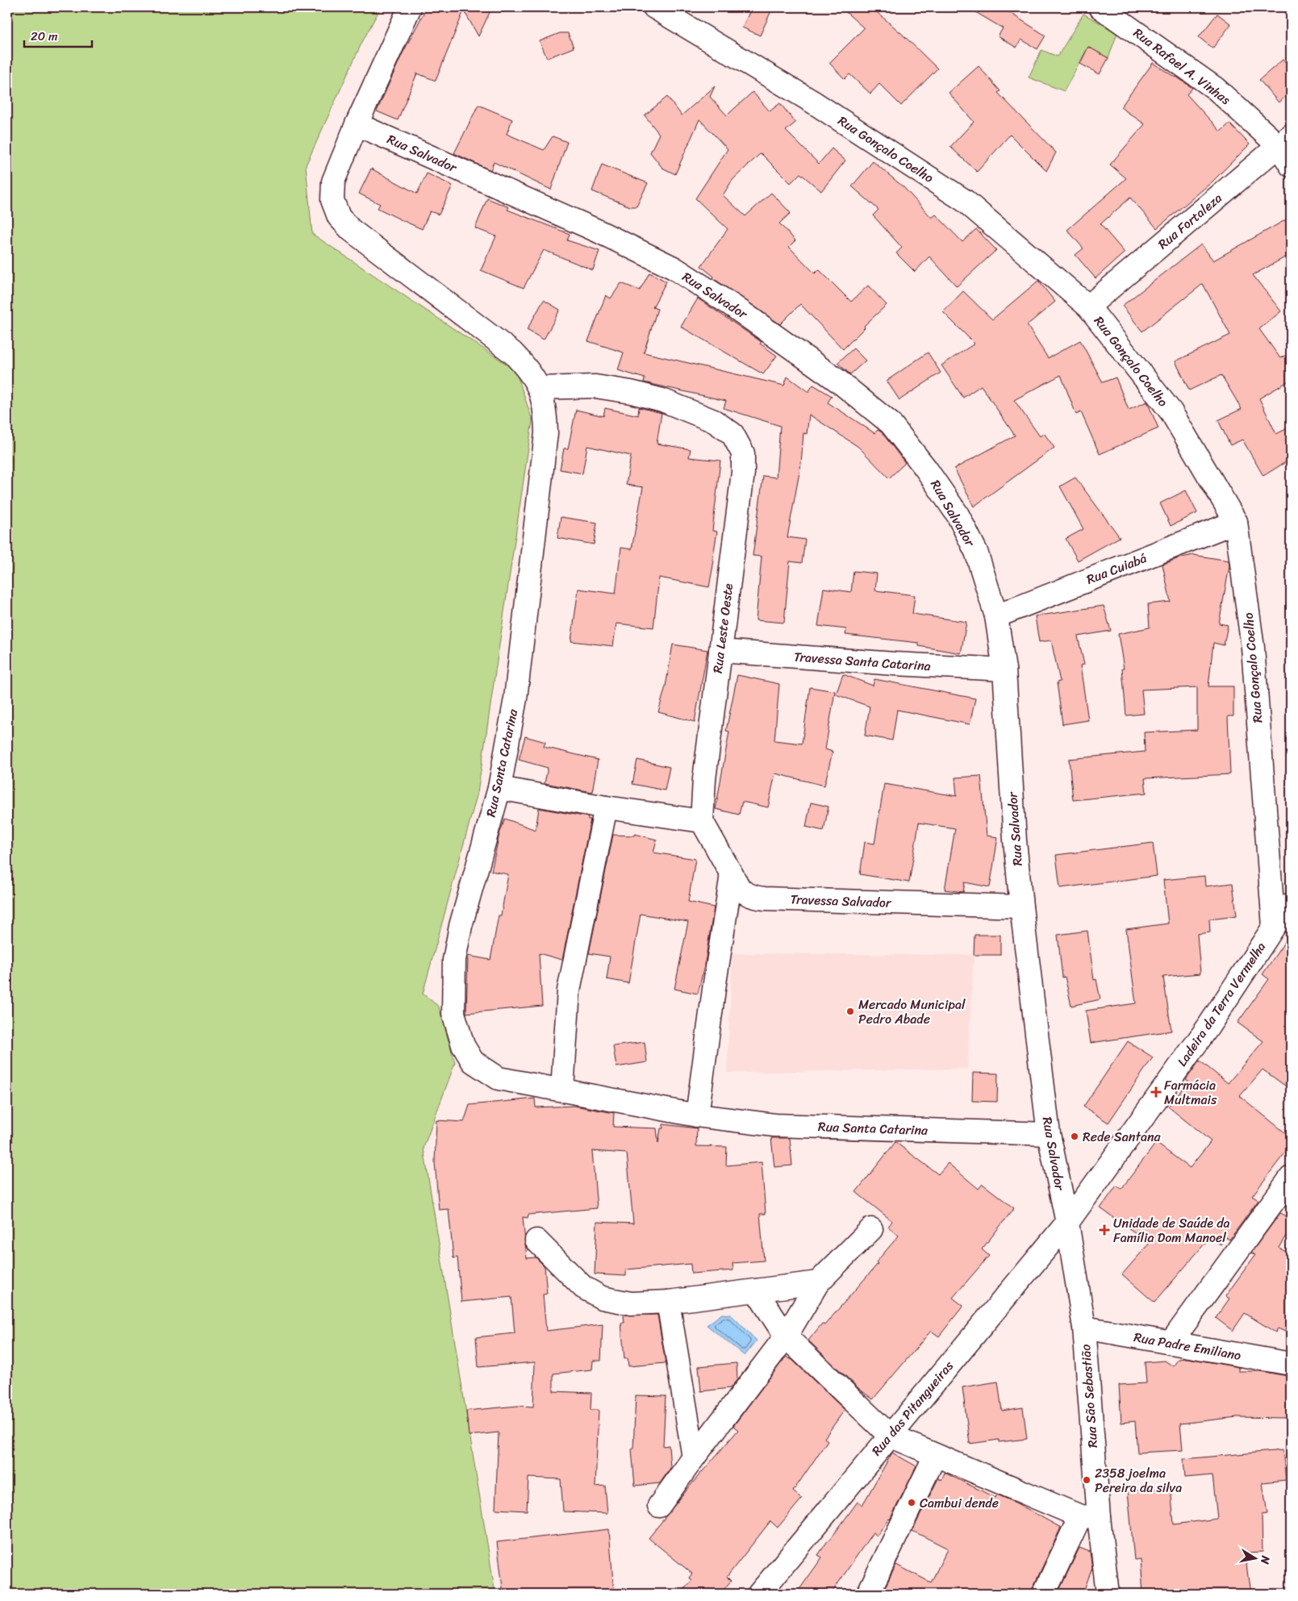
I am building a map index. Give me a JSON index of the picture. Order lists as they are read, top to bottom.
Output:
{
  "streets": {
    "street": [
      "Rua Rafael A. Vinhas",
      "Rua Gonçalo Coelho",
      "Rua Salvador",
      "Rua Fortaleza",
      "Rua Cuiabá",
      "Rua Leste Oeste",
      "Travessa Santa Catarina",
      "Rua Santa Catarina",
      "Travessa Salvador",
      "Ladeira da Terra Vermelha",
      "Rua Padre Emiliano",
      "Rua São Sebastião",
      "Rua das Pitangueiras"
    ]
  },
  "crossings": [
    ["Rua Rafael A. Vinhas", "Rua Fortaleza"],
    ["Rua Gonçalo Coelho", "Rua Fortaleza"],
    ["Rua Gonçalo Coelho", "Rua Cuiabá"],
    ["Rua Gonçalo Coelho", "Ladeira da Terra Vermelha"],
    ["Rua Salvador", "Rua Cuiabá"],
    ["Rua Salvador", "Travessa Santa Catarina"],
    ["Rua Salvador", "Rua Santa Catarina"],
    ["Rua Salvador", "Travessa Salvador"],
    ["Rua Salvador", "Ladeira da Terra Vermelha"],
    ["Rua Salvador", "Rua São Sebastião"],
    ["Rua Salvador", "Rua das Pitangueiras"],
    ["Rua Leste Oeste", "Travessa Santa Catarina"],
    ["Rua Leste Oeste", "Rua Santa Catarina"],
    ["Rua Leste Oeste", "Travessa Salvador"],
    ["Ladeira da Terra Vermelha", "Rua São Sebastião"],
    ["Ladeira da Terra Vermelha", "Rua das Pitangueiras"],
    ["Rua Padre Emiliano", "Rua São Sebastião"],
    ["Rua São Sebastião", "Rua das Pitangueiras"]
  ],
  "places": {
    "other": [
      "Mercado Municipal Pedro Abade",
      "Rede Santana",
      "2358 joelma Pereira da silva",
      "Cambui dende"
    ],
    "health": ["Farmácia Multmais", "Unidade de Saúde da Família Dom Manoel"]
  },
  "scale_bar": "20 m",
  "north": "right"
}
